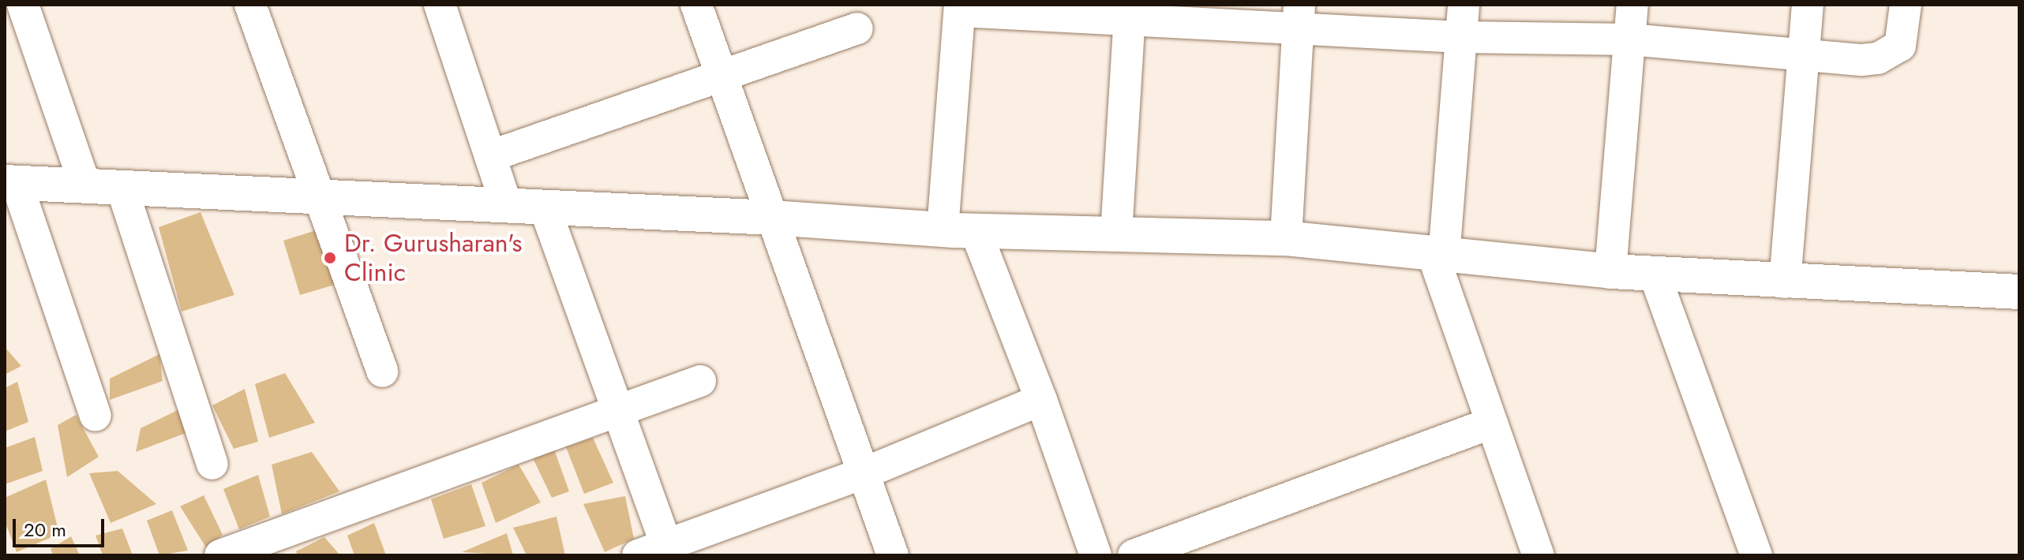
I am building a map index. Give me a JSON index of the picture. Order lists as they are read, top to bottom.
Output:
{
  "places": ["Dr. Gurusharan's Clinic"],
  "scale_bar": "20 m"
}
